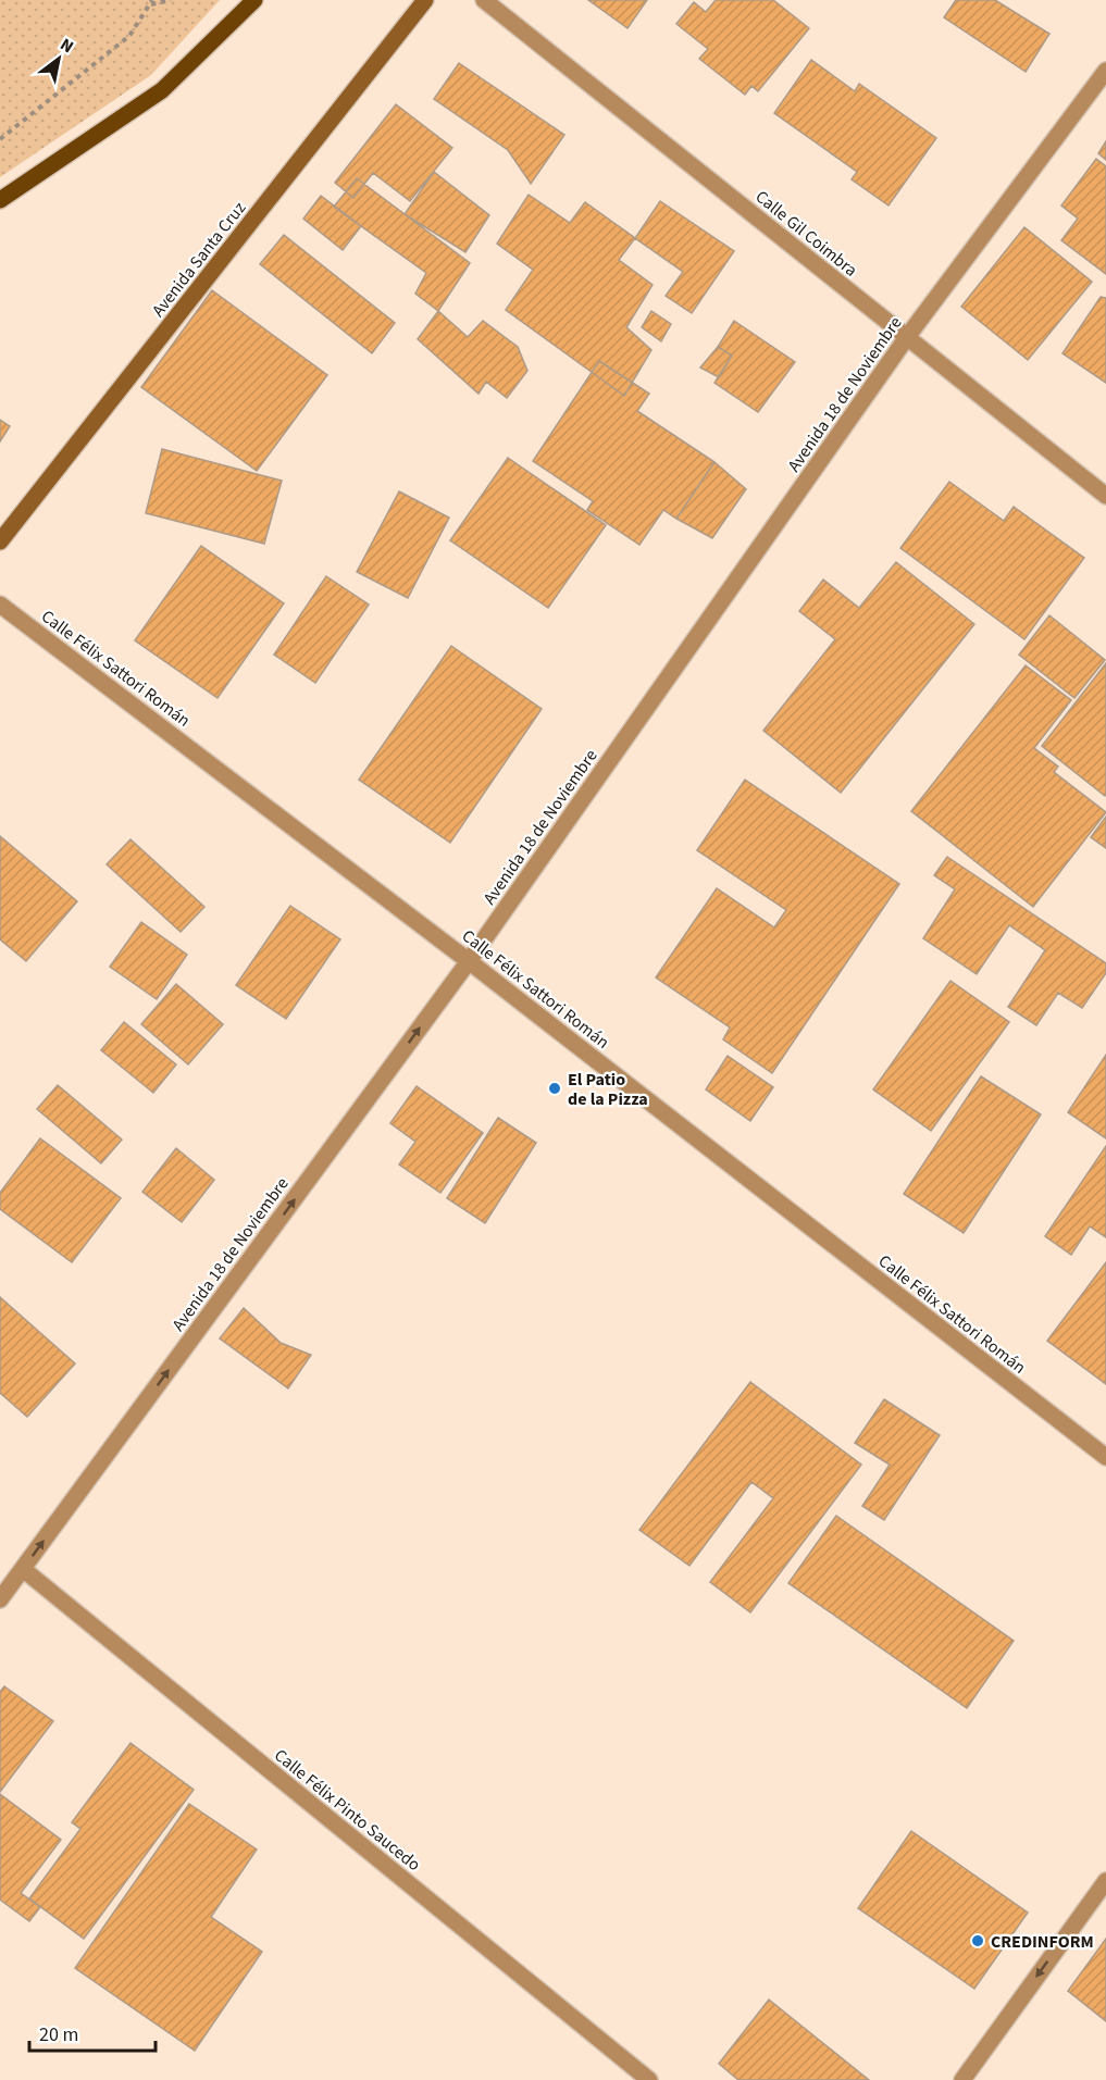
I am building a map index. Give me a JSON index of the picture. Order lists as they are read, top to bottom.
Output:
{
  "streets": {
    "main road": ["Avenida Santa Cruz"],
    "street": [
      "Calle Gil Coimbra",
      "Avenida 18 de Noviembre",
      "Calle Félix Sattori Román",
      "Calle Félix Pinto Saucedo"
    ]
  },
  "crossings": [
    ["Calle Gil Coimbra", "Avenida 18 de Noviembre"],
    ["Avenida 18 de Noviembre", "Calle Félix Sattori Román"],
    ["Avenida 18 de Noviembre", "Calle Félix Pinto Saucedo"]
  ],
  "one_way": ["Avenida 18 de Noviembre"],
  "places": ["El Patio de la Pizza", "CREDINFORM"],
  "scale_bar": "20 m",
  "north": "top right"
}
